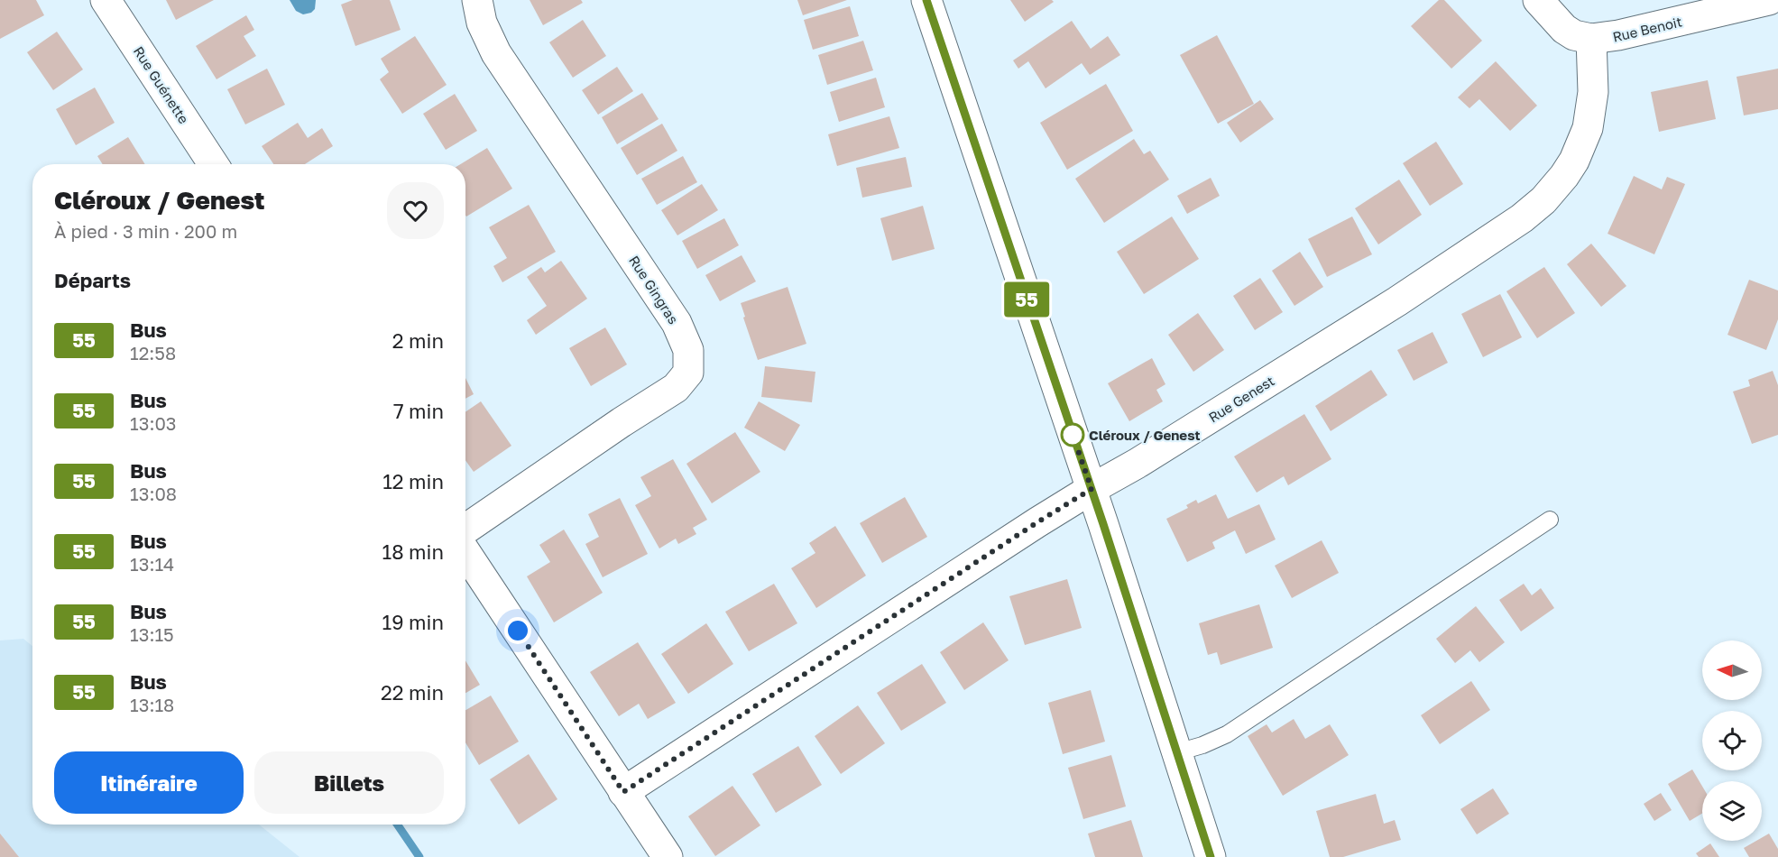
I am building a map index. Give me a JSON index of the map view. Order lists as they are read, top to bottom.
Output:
{
  "streets": {
    "street": [
      "Rue Benoit",
      "Rue Guénette",
      "Rue Gingras",
      "Rue Genest"
    ]
  },
  "crossings": [
    ["Rue Benoit", "Rue Genest"]
  ],
  "places": ["Cléroux / Genest"],
  "lines": ["bus line 55"],
  "north": "left",
  "page": {
    "on_map": "55",
    "heading": [
      ["Cléroux / Genest", "À pied · 3 min · 200 m"],
      "Départs"
    ],
    "list": [
      {
        "mark": "55",
        "name": "Bus",
        "note": "12:58",
        "value": "2 min"
      },
      {
        "mark": "55",
        "name": "Bus",
        "note": "13:03",
        "value": "7 min"
      },
      {
        "mark": "55",
        "name": "Bus",
        "note": "13:08",
        "value": "12 min"
      },
      {
        "mark": "55",
        "name": "Bus",
        "note": "13:14",
        "value": "18 min"
      },
      {
        "mark": "55",
        "name": "Bus",
        "note": "13:15",
        "value": "19 min"
      },
      {
        "mark": "55",
        "name": "Bus",
        "note": "13:18",
        "value": "22 min"
      }
    ],
    "buttons": ["Itinéraire", "Billets"]
  }
}
